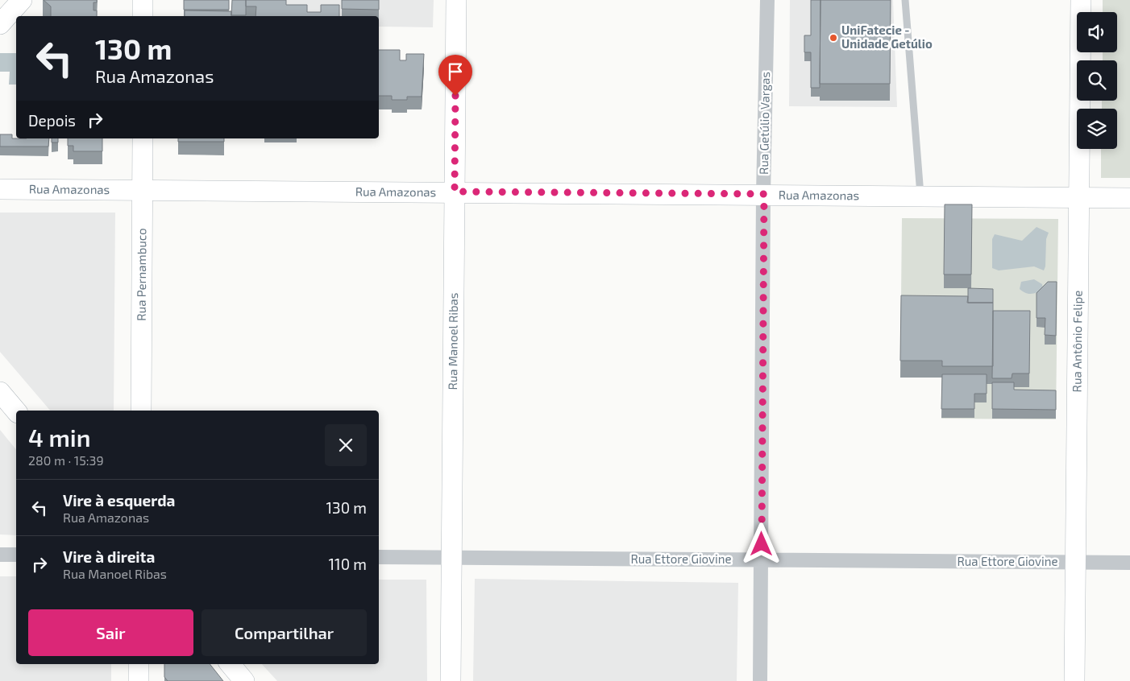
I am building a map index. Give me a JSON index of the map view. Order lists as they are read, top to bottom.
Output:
{
  "streets": {
    "street": [
      "Rua Getúlio Vargas",
      "Rua Amazonas",
      "Rua Pernambuco",
      "Rua Manoel Ribas",
      "Rua Antônio Felipe",
      "Rua Ettore Giovine"
    ]
  },
  "crossings": [
    ["Rua Getúlio Vargas", "Rua Amazonas"],
    ["Rua Getúlio Vargas", "Rua Ettore Giovine"],
    ["Rua Amazonas", "Rua Pernambuco"],
    ["Rua Amazonas", "Rua Manoel Ribas"],
    ["Rua Amazonas", "Rua Antônio Felipe"],
    ["Rua Manoel Ribas", "Rua Ettore Giovine"],
    ["Rua Antônio Felipe", "Rua Ettore Giovine"]
  ],
  "places": ["UniFatecie - Unidade Getúlio"],
  "page": {
    "turn": ["130 m", "Rua Amazonas"],
    "then": "Depois",
    "heading": ["4 min", "280 m · 15:39"],
    "list": [
      {
        "name": "Vire à esquerda",
        "note": "Rua Amazonas",
        "value": "130 m"
      },
      {
        "name": "Vire à direita",
        "note": "Rua Manoel Ribas",
        "value": "110 m"
      }
    ],
    "buttons": ["Sair", "Compartilhar"]
  }
}
